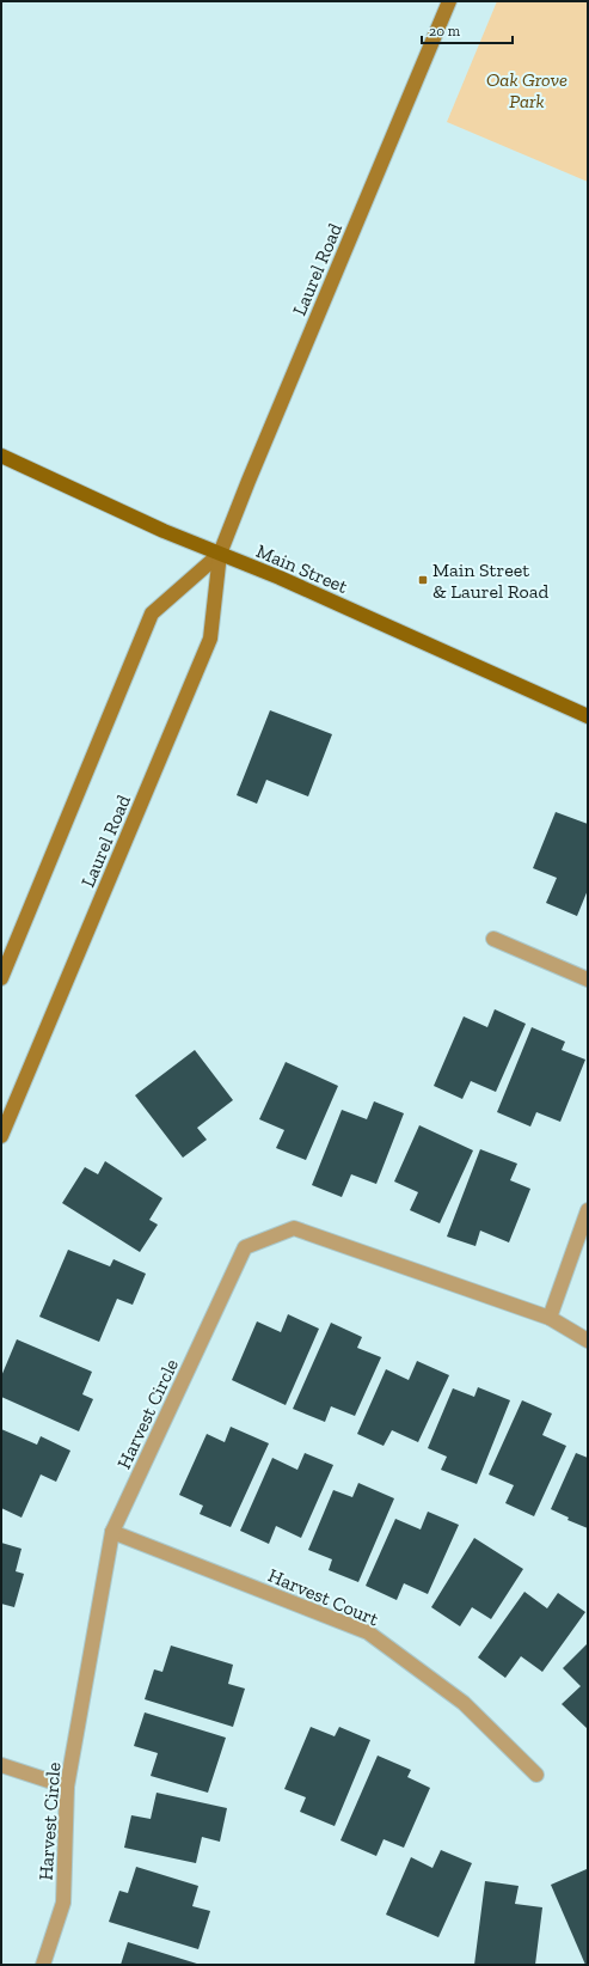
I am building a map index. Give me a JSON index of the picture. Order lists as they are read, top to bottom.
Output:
{
  "streets": {
    "main road": ["Laurel Road", "Main Street"],
    "street": ["Harvest Circle", "Harvest Court"]
  },
  "crossings": [
    ["Laurel Road", "Main Street"],
    ["Harvest Circle", "Harvest Court"]
  ],
  "parks": ["Oak Grove Park"],
  "places": {
    "transit": ["Main Street & Laurel Road"]
  },
  "scale_bar": "20 m"
}
